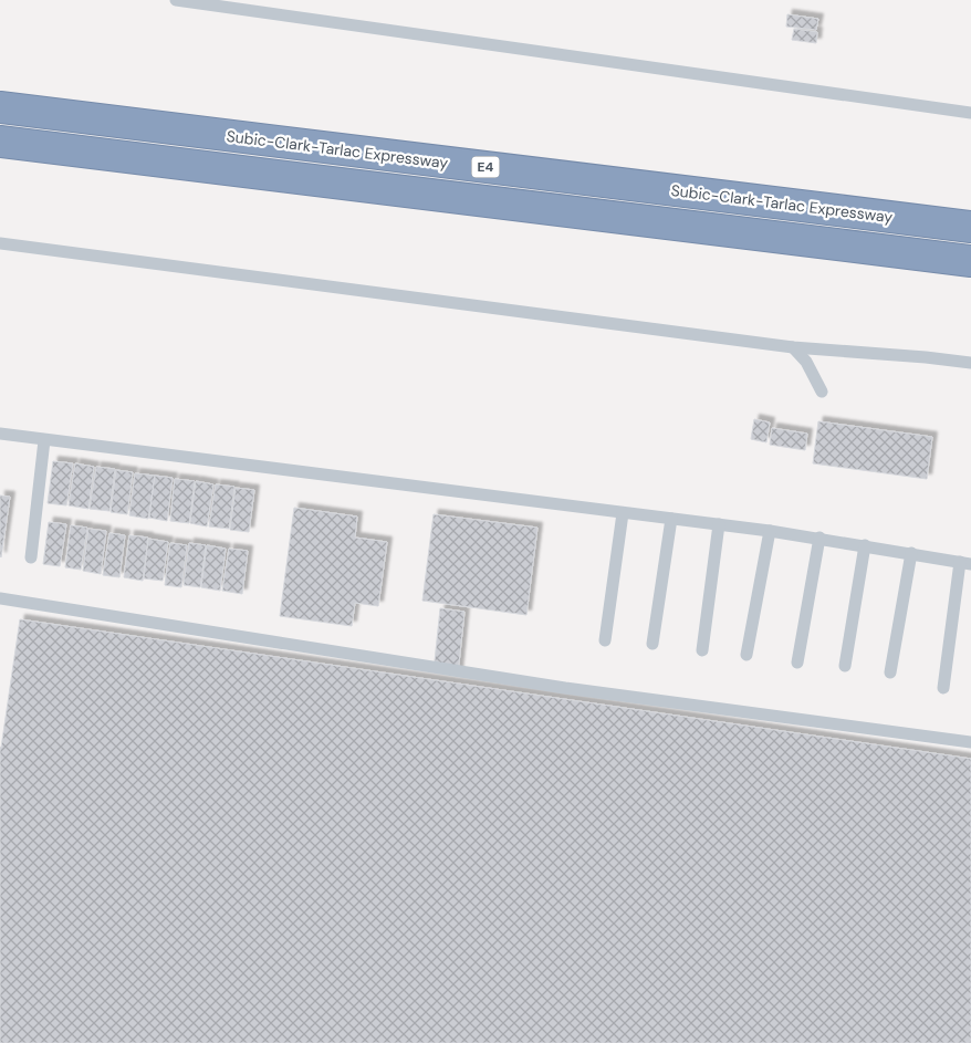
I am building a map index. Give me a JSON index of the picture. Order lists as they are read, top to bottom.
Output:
{
  "streets": {
    "highway": ["Subic-Clark-Tarlac Expressway", "E4"]
  }
}
